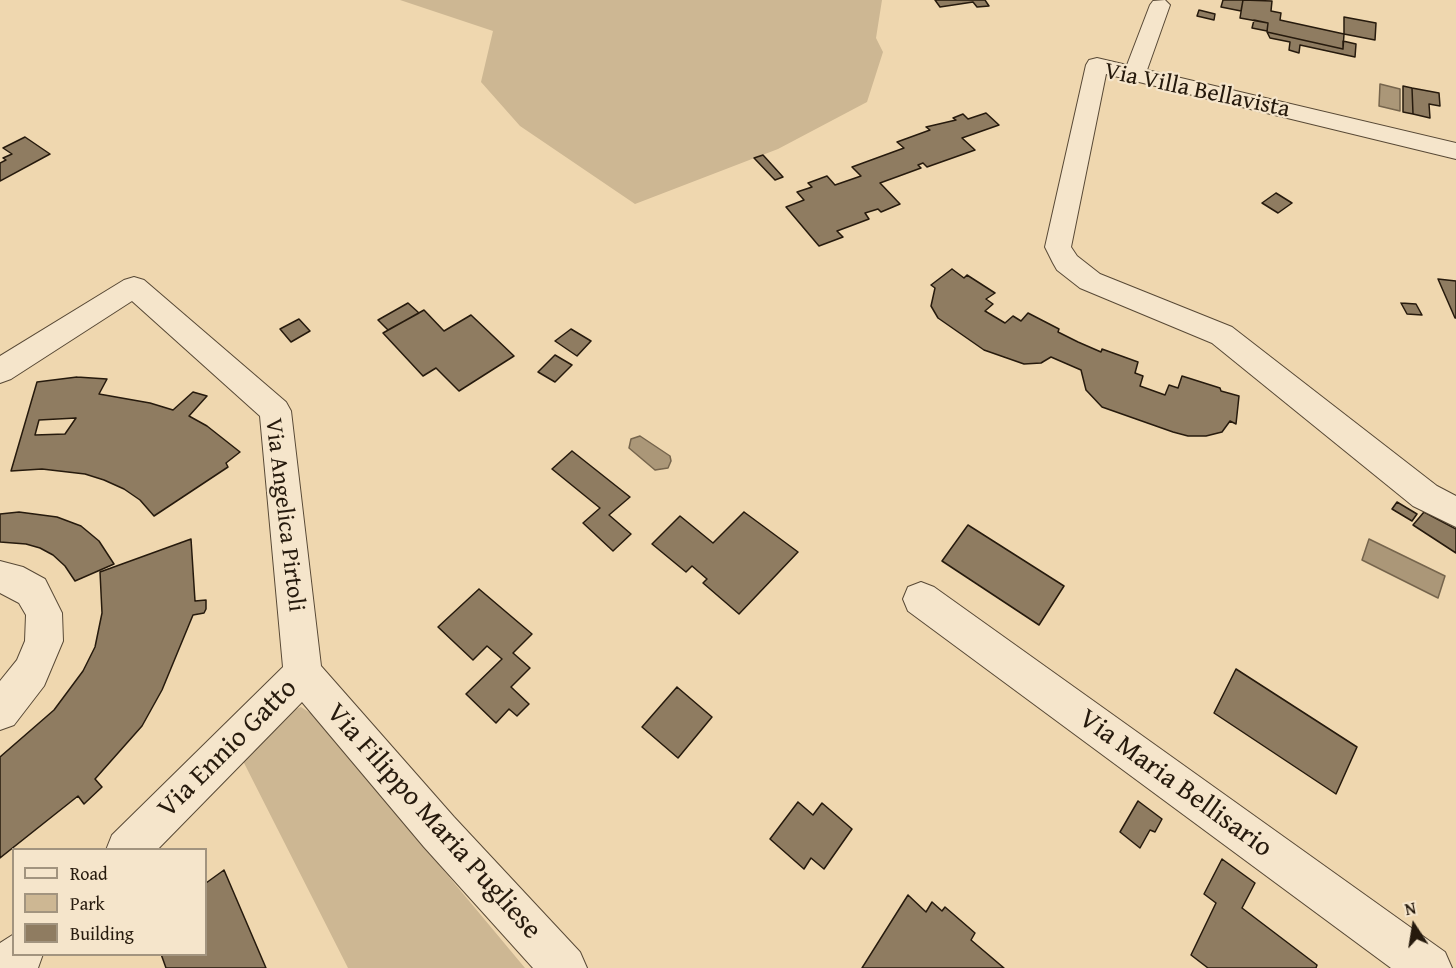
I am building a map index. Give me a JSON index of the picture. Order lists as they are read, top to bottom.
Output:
{
  "streets": {
    "street": [
      "Via Villa Bellavista",
      "Via Angelica Pirtoli",
      "Via Ennio Gatto",
      "Via Maria Bellisario",
      "Via Filippo Maria Pugliese"
    ]
  },
  "crossings": [
    ["Via Angelica Pirtoli", "Via Ennio Gatto"],
    ["Via Angelica Pirtoli", "Via Filippo Maria Pugliese"],
    ["Via Ennio Gatto", "Via Filippo Maria Pugliese"]
  ],
  "legend": ["Road", "Park", "Building"],
  "north": "top"
}
